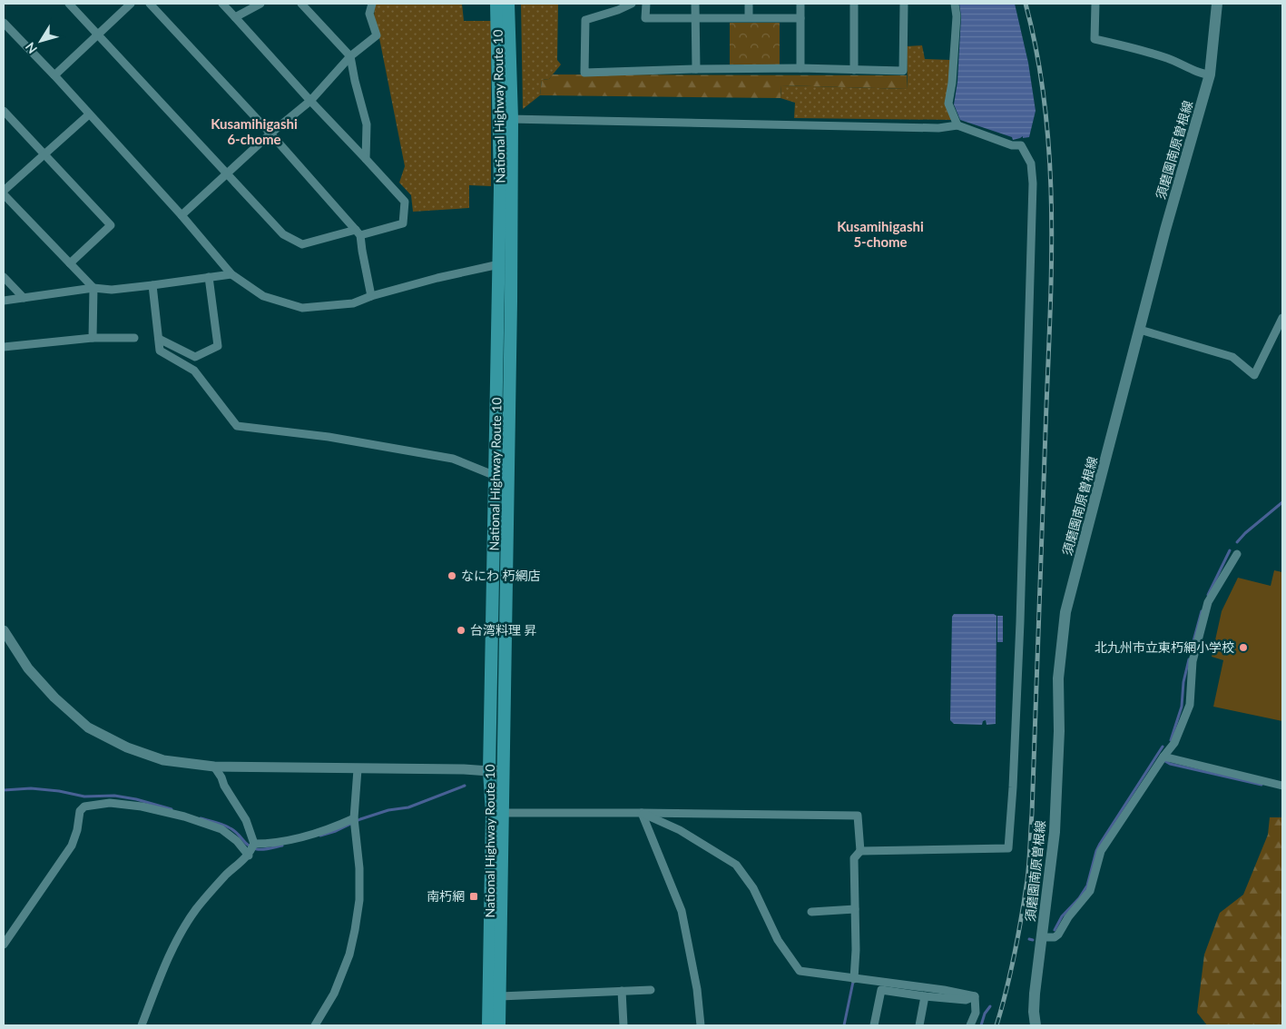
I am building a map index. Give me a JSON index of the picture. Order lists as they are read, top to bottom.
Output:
{
  "streets": {
    "highway": ["National Highway Route 10"],
    "main road": ["須磨園南原曽根線"]
  },
  "districts": ["Kusamihigashi 6-chome", "Kusamihigashi 5-chome"],
  "places": {
    "other": ["なにわ 朽網店", "台湾料理 昇", "北九州市立東朽網小学校"],
    "transit": ["南朽網"]
  },
  "north": "bottom left"
}
